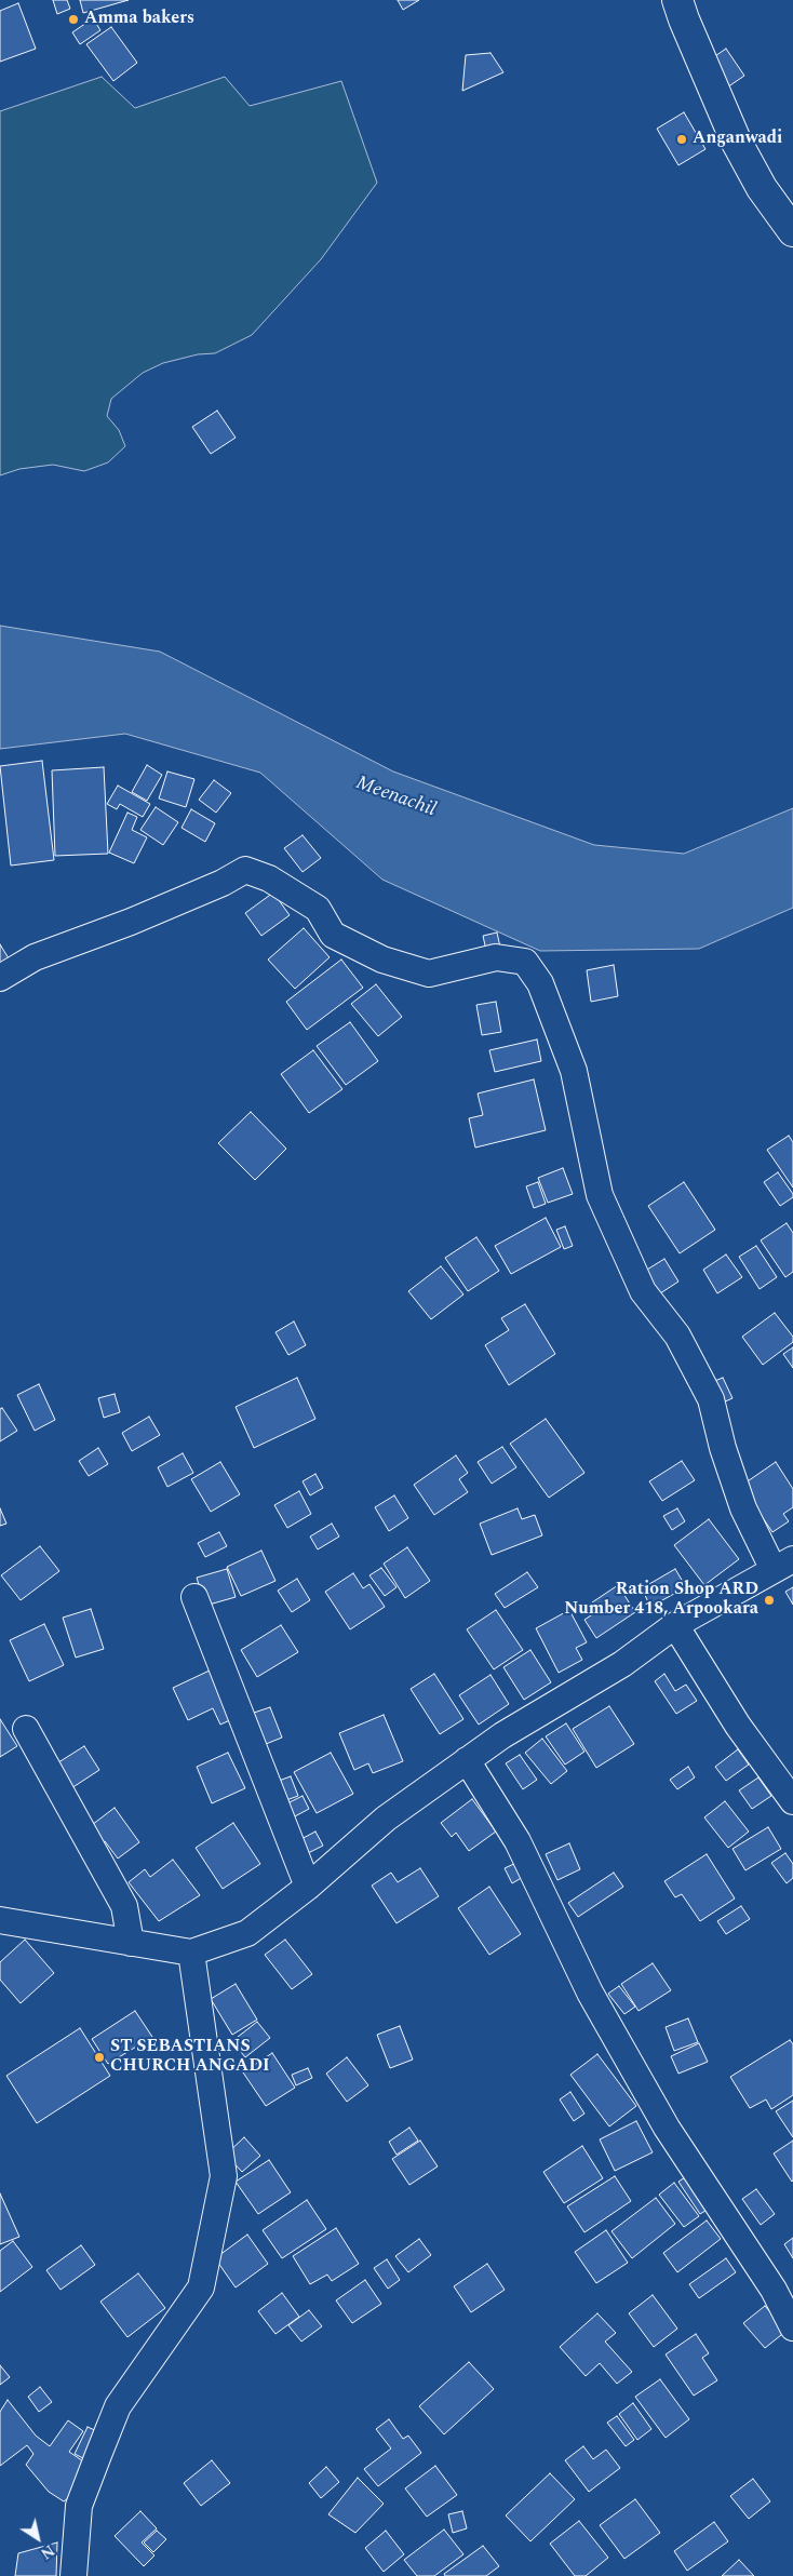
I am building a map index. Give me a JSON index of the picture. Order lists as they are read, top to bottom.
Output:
{
  "water": ["Meenachil"],
  "places": [
    "Amma bakers",
    "Anganwadi",
    "Ration Shop ARD Number 418, Arpookara",
    "ST SEBASTIANS CHURCH ANGADI"
  ],
  "north": "bottom right"
}
